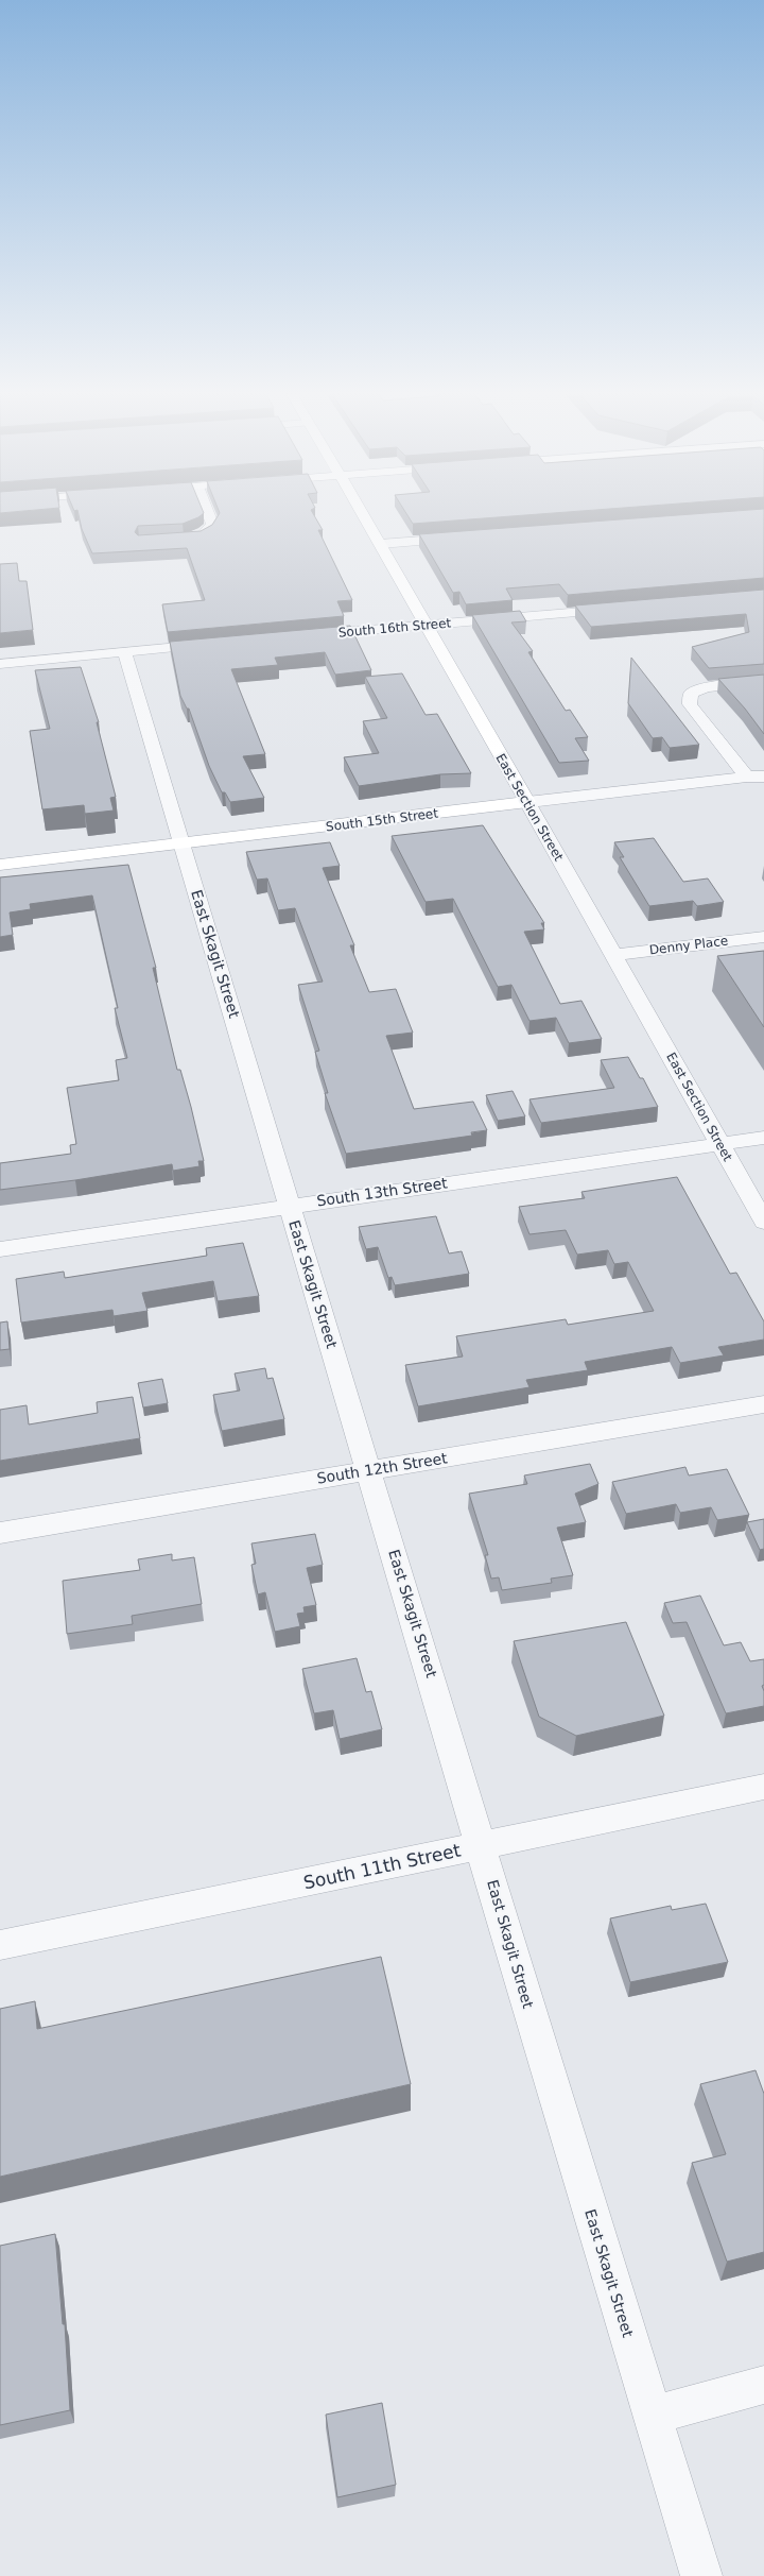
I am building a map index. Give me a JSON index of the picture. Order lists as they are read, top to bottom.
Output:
{
  "streets": {
    "street": [
      "South 16th Street",
      "East Section Street",
      "South 15th Street",
      "Denny Place",
      "East Skagit Street",
      "South 13th Street",
      "South 12th Street",
      "South 11th Street"
    ]
  },
  "crossings": [
    ["South 16th Street", "East Section Street"],
    ["East Section Street", "South 15th Street"],
    ["East Section Street", "Denny Place"],
    ["East Section Street", "South 13th Street"],
    ["South 15th Street", "East Skagit Street"],
    ["East Skagit Street", "South 13th Street"],
    ["East Skagit Street", "South 12th Street"],
    ["East Skagit Street", "South 11th Street"]
  ]
}
